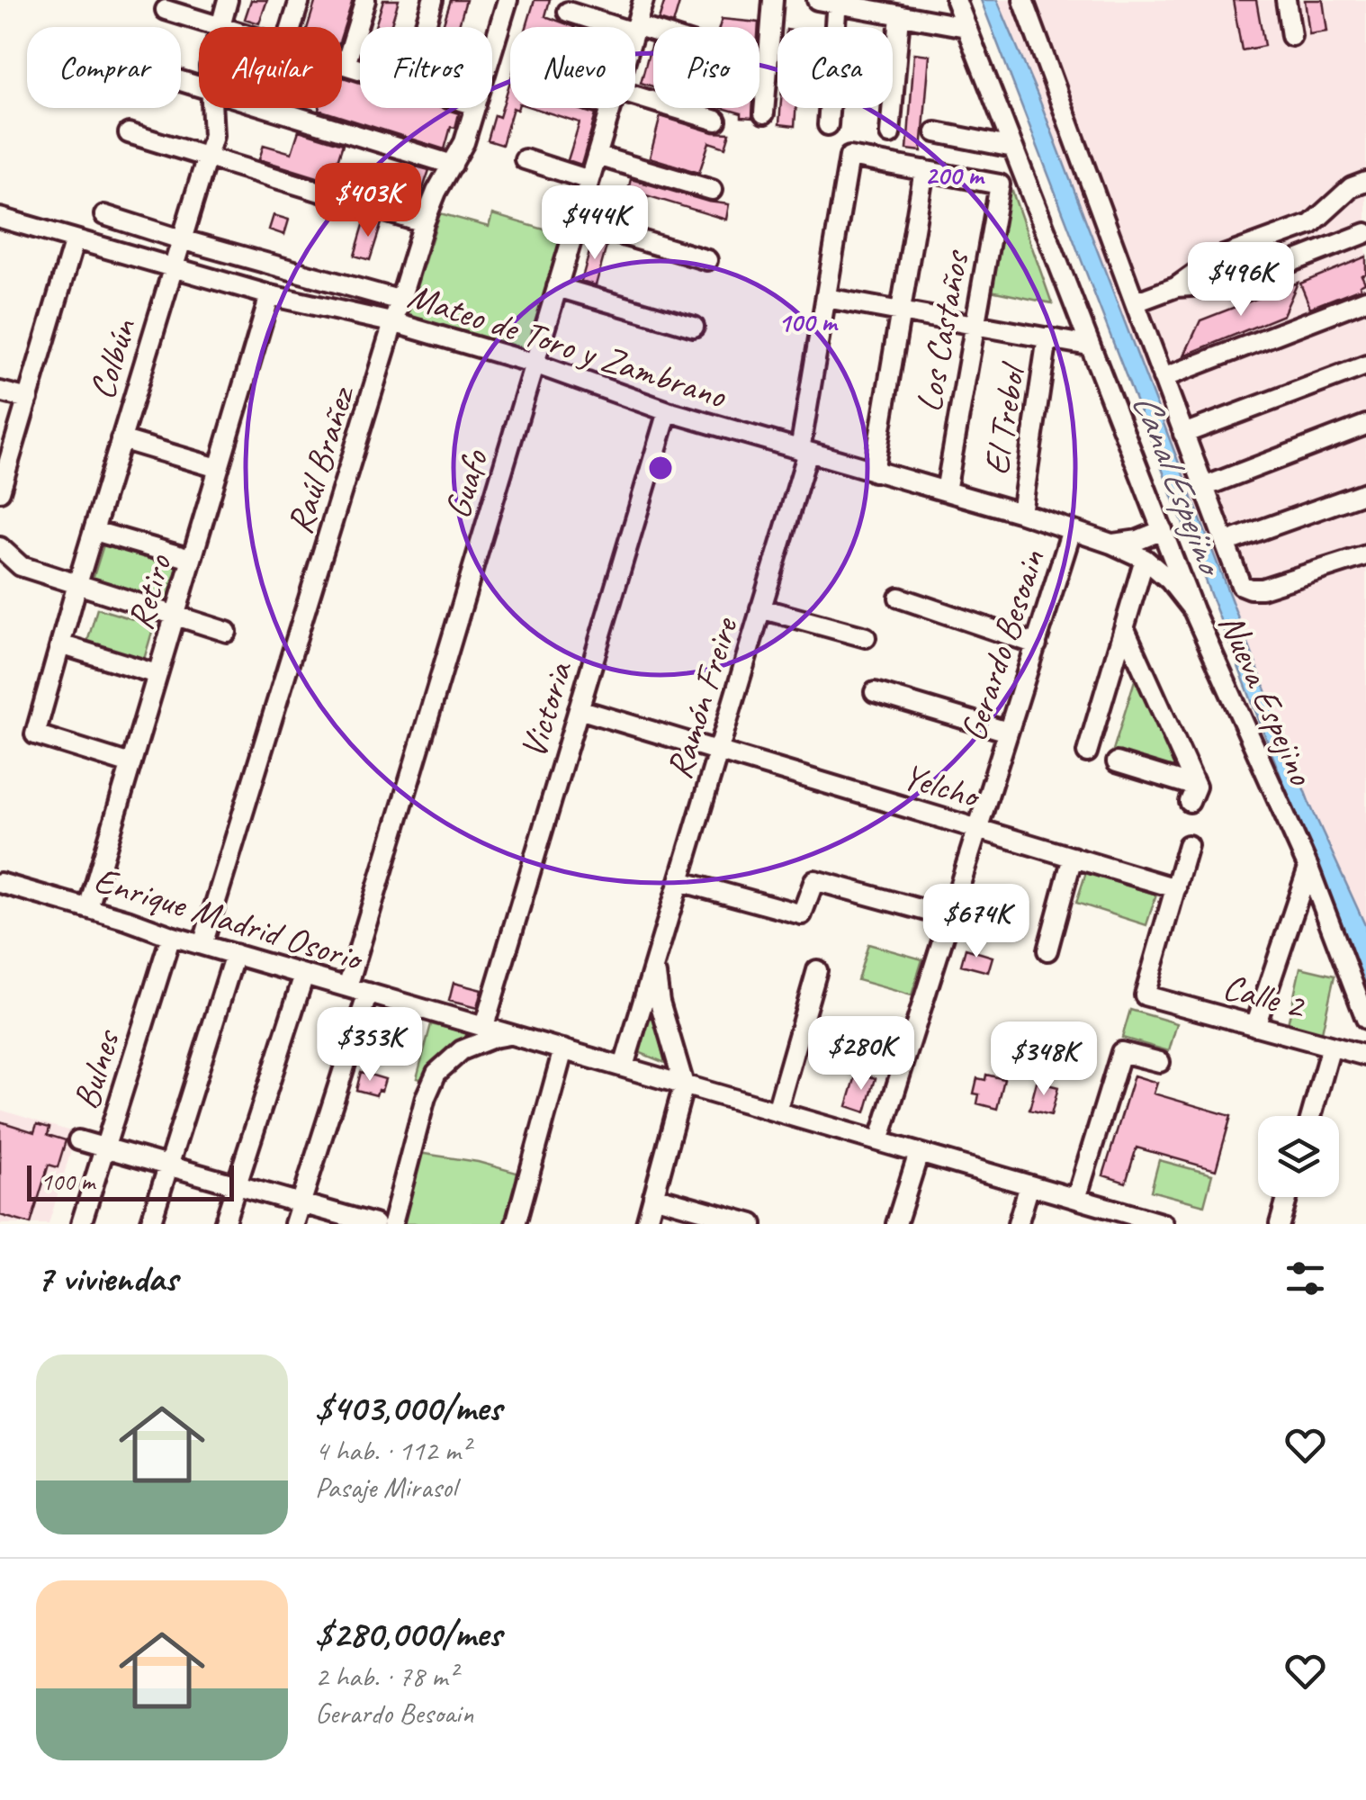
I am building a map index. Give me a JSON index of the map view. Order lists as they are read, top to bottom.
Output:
{
  "streets": {
    "street": [
      "Los Castaños",
      "Mateo de Toro y Zambrano",
      "Colbún",
      "El Trebol",
      "Raúl Brañez",
      "Guafo",
      "Retiro",
      "Gerardo Besoain",
      "Ramón Freire",
      "Nueva Espejino",
      "Victoria",
      "Yelcho",
      "Enrique Madrid Osorio",
      "Calle 2",
      "Bulnes"
    ]
  },
  "crossings": [
    ["Los Castaños", "Mateo de Toro y Zambrano"],
    ["Los Castaños", "Ramón Freire"],
    ["Mateo de Toro y Zambrano", "Colbún"],
    ["Mateo de Toro y Zambrano", "El Trebol"],
    ["Mateo de Toro y Zambrano", "Raúl Brañez"],
    ["Mateo de Toro y Zambrano", "Guafo"],
    ["Mateo de Toro y Zambrano", "Retiro"],
    ["Mateo de Toro y Zambrano", "Gerardo Besoain"],
    ["Mateo de Toro y Zambrano", "Ramón Freire"],
    ["Mateo de Toro y Zambrano", "Nueva Espejino"],
    ["Mateo de Toro y Zambrano", "Victoria"],
    ["Colbún", "Retiro"],
    ["Raúl Brañez", "Enrique Madrid Osorio"],
    ["Guafo", "Enrique Madrid Osorio"],
    ["Retiro", "Enrique Madrid Osorio"],
    ["Gerardo Besoain", "Yelcho"],
    ["Gerardo Besoain", "Enrique Madrid Osorio"],
    ["Ramón Freire", "Yelcho"],
    ["Ramón Freire", "Enrique Madrid Osorio"],
    ["Victoria", "Yelcho"],
    ["Victoria", "Enrique Madrid Osorio"],
    ["Yelcho", "Calle 2"],
    ["Enrique Madrid Osorio", "Bulnes"]
  ],
  "water": ["Canal Espejino"],
  "scale_bar": "100 m",
  "page": {
    "chip": [
      "Comprar",
      "Alquilar",
      "Filtros",
      "Nuevo",
      "Piso",
      "Casa"
    ],
    "price": [
      "$403K",
      "$444K",
      "$496K",
      "$674K",
      "$353K",
      "$280K",
      "$348K"
    ],
    "scale": "100 m",
    "heading": "7 viviendas",
    "list": [
      {
        "name": "$403,000/mes",
        "note": "4 hab. · 112 m² · Pasaje Mirasol"
      },
      {
        "name": "$280,000/mes",
        "note": "2 hab. · 78 m² · Gerardo Besoain"
      }
    ]
  },
  "rings": ["200 m", "100 m"]
}
